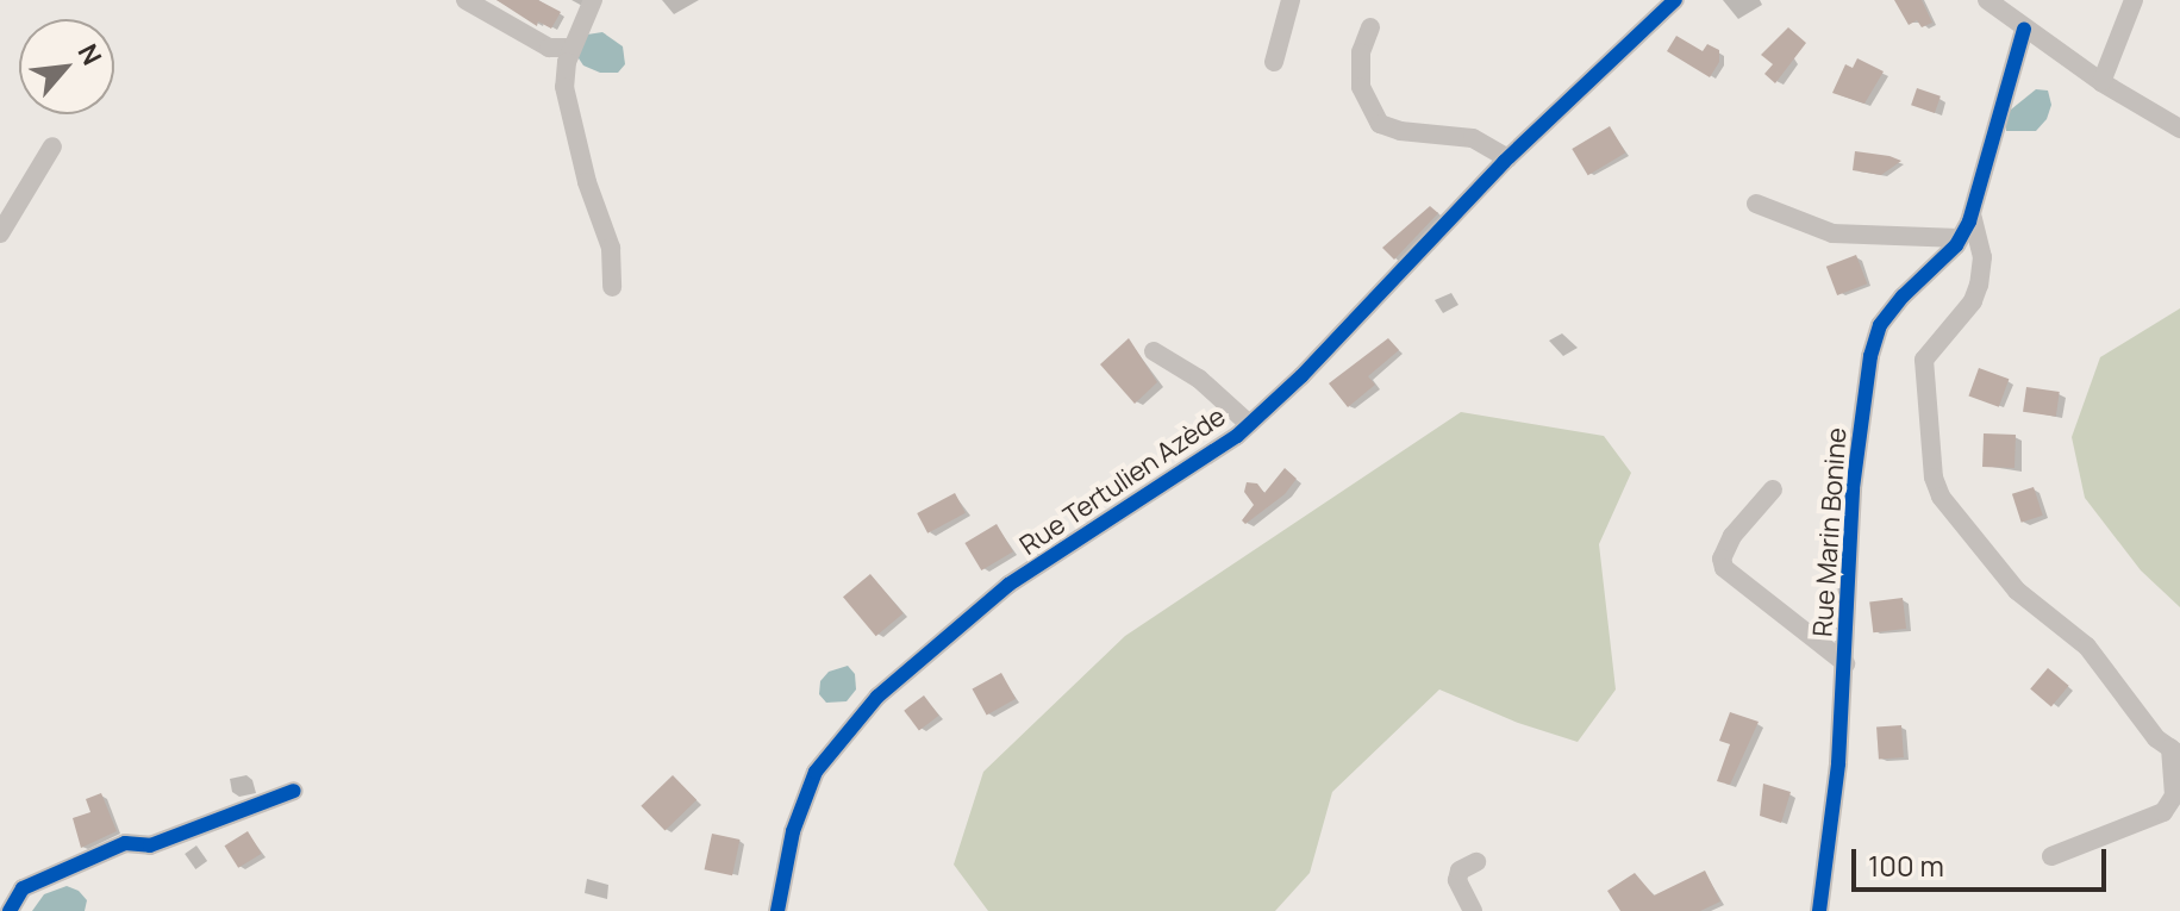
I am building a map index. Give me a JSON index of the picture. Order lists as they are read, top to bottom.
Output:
{
  "streets": {
    "street": ["Rue Tertulien Azède", "Rue Marin Bonine"]
  },
  "scale_bar": "100 m",
  "north": "top right"
}
